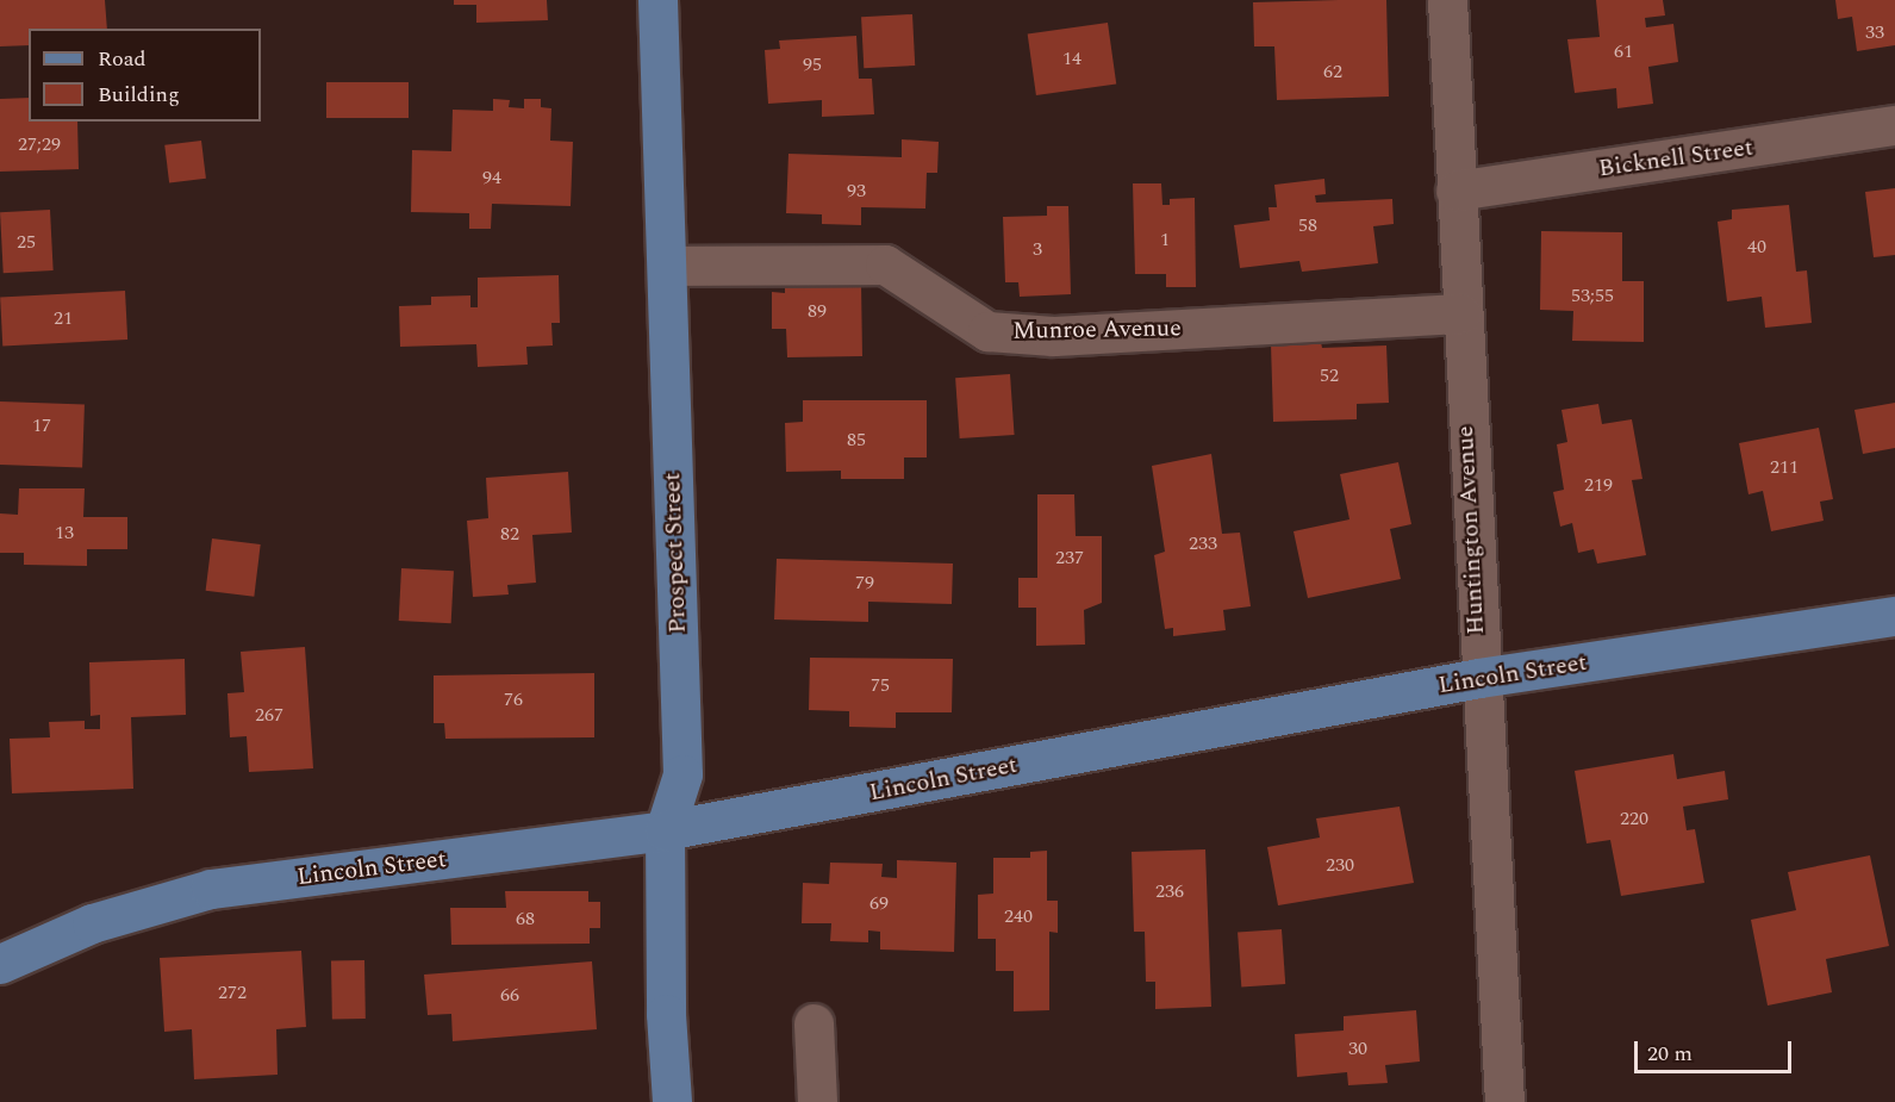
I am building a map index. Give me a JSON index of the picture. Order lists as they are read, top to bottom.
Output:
{
  "streets": {
    "main road": ["Prospect Street", "Lincoln Street"],
    "street": ["Bicknell Street", "Munroe Avenue", "Huntington Avenue"]
  },
  "crossings": [
    ["Bicknell Street", "Huntington Avenue"],
    ["Munroe Avenue", "Huntington Avenue"],
    ["Munroe Avenue", "Prospect Street"],
    ["Huntington Avenue", "Lincoln Street"],
    ["Prospect Street", "Lincoln Street"]
  ],
  "house_numbers": [
    "33",
    "61",
    "14",
    "95",
    "62",
    "27;29",
    "94",
    "93",
    "58",
    "1",
    "25",
    "40",
    "3",
    "53;55",
    "89",
    "21",
    "52",
    "17",
    "85",
    "211",
    "219",
    "13",
    "82",
    "233",
    "237",
    "79",
    "75",
    "76",
    "267",
    "220",
    "230",
    "236",
    "69",
    "240",
    "68",
    "272",
    "66",
    "30"
  ],
  "legend": ["Road", "Building"],
  "scale_bar": "20 m"
}
